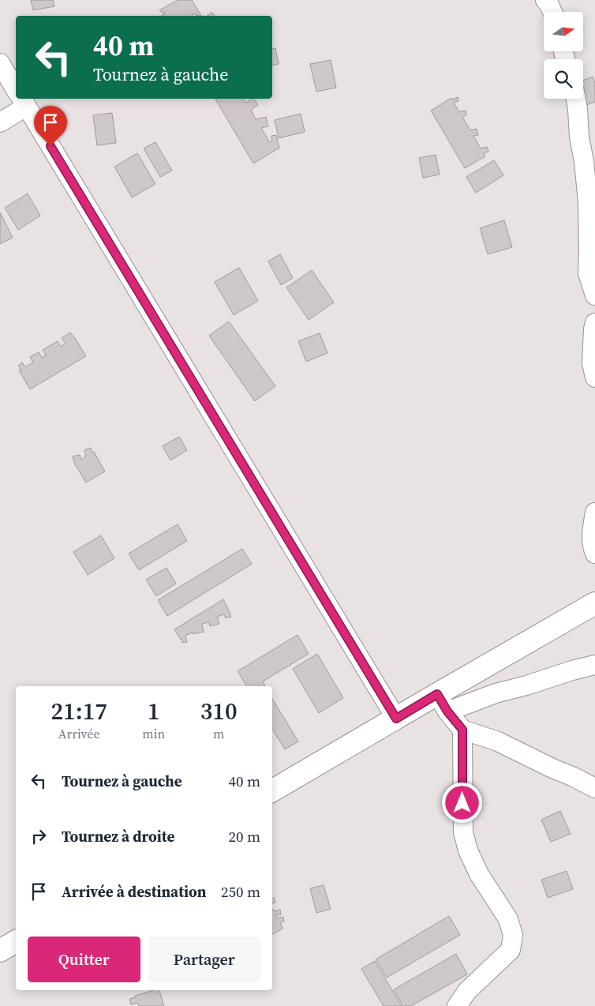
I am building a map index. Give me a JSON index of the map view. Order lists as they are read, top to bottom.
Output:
{
  "north": "right",
  "page": {
    "turn": ["40 m", "Tournez à gauche"],
    "eta": [
      "21:17",
      "Arrivée",
      "1",
      "min",
      "310",
      "m"
    ],
    "list": [
      {
        "name": "Tournez à gauche",
        "value": "40 m"
      },
      {
        "name": "Tournez à droite",
        "value": "20 m"
      },
      {
        "name": "Arrivée à destination",
        "value": "250 m"
      }
    ],
    "buttons": ["Quitter", "Partager"]
  }
}
